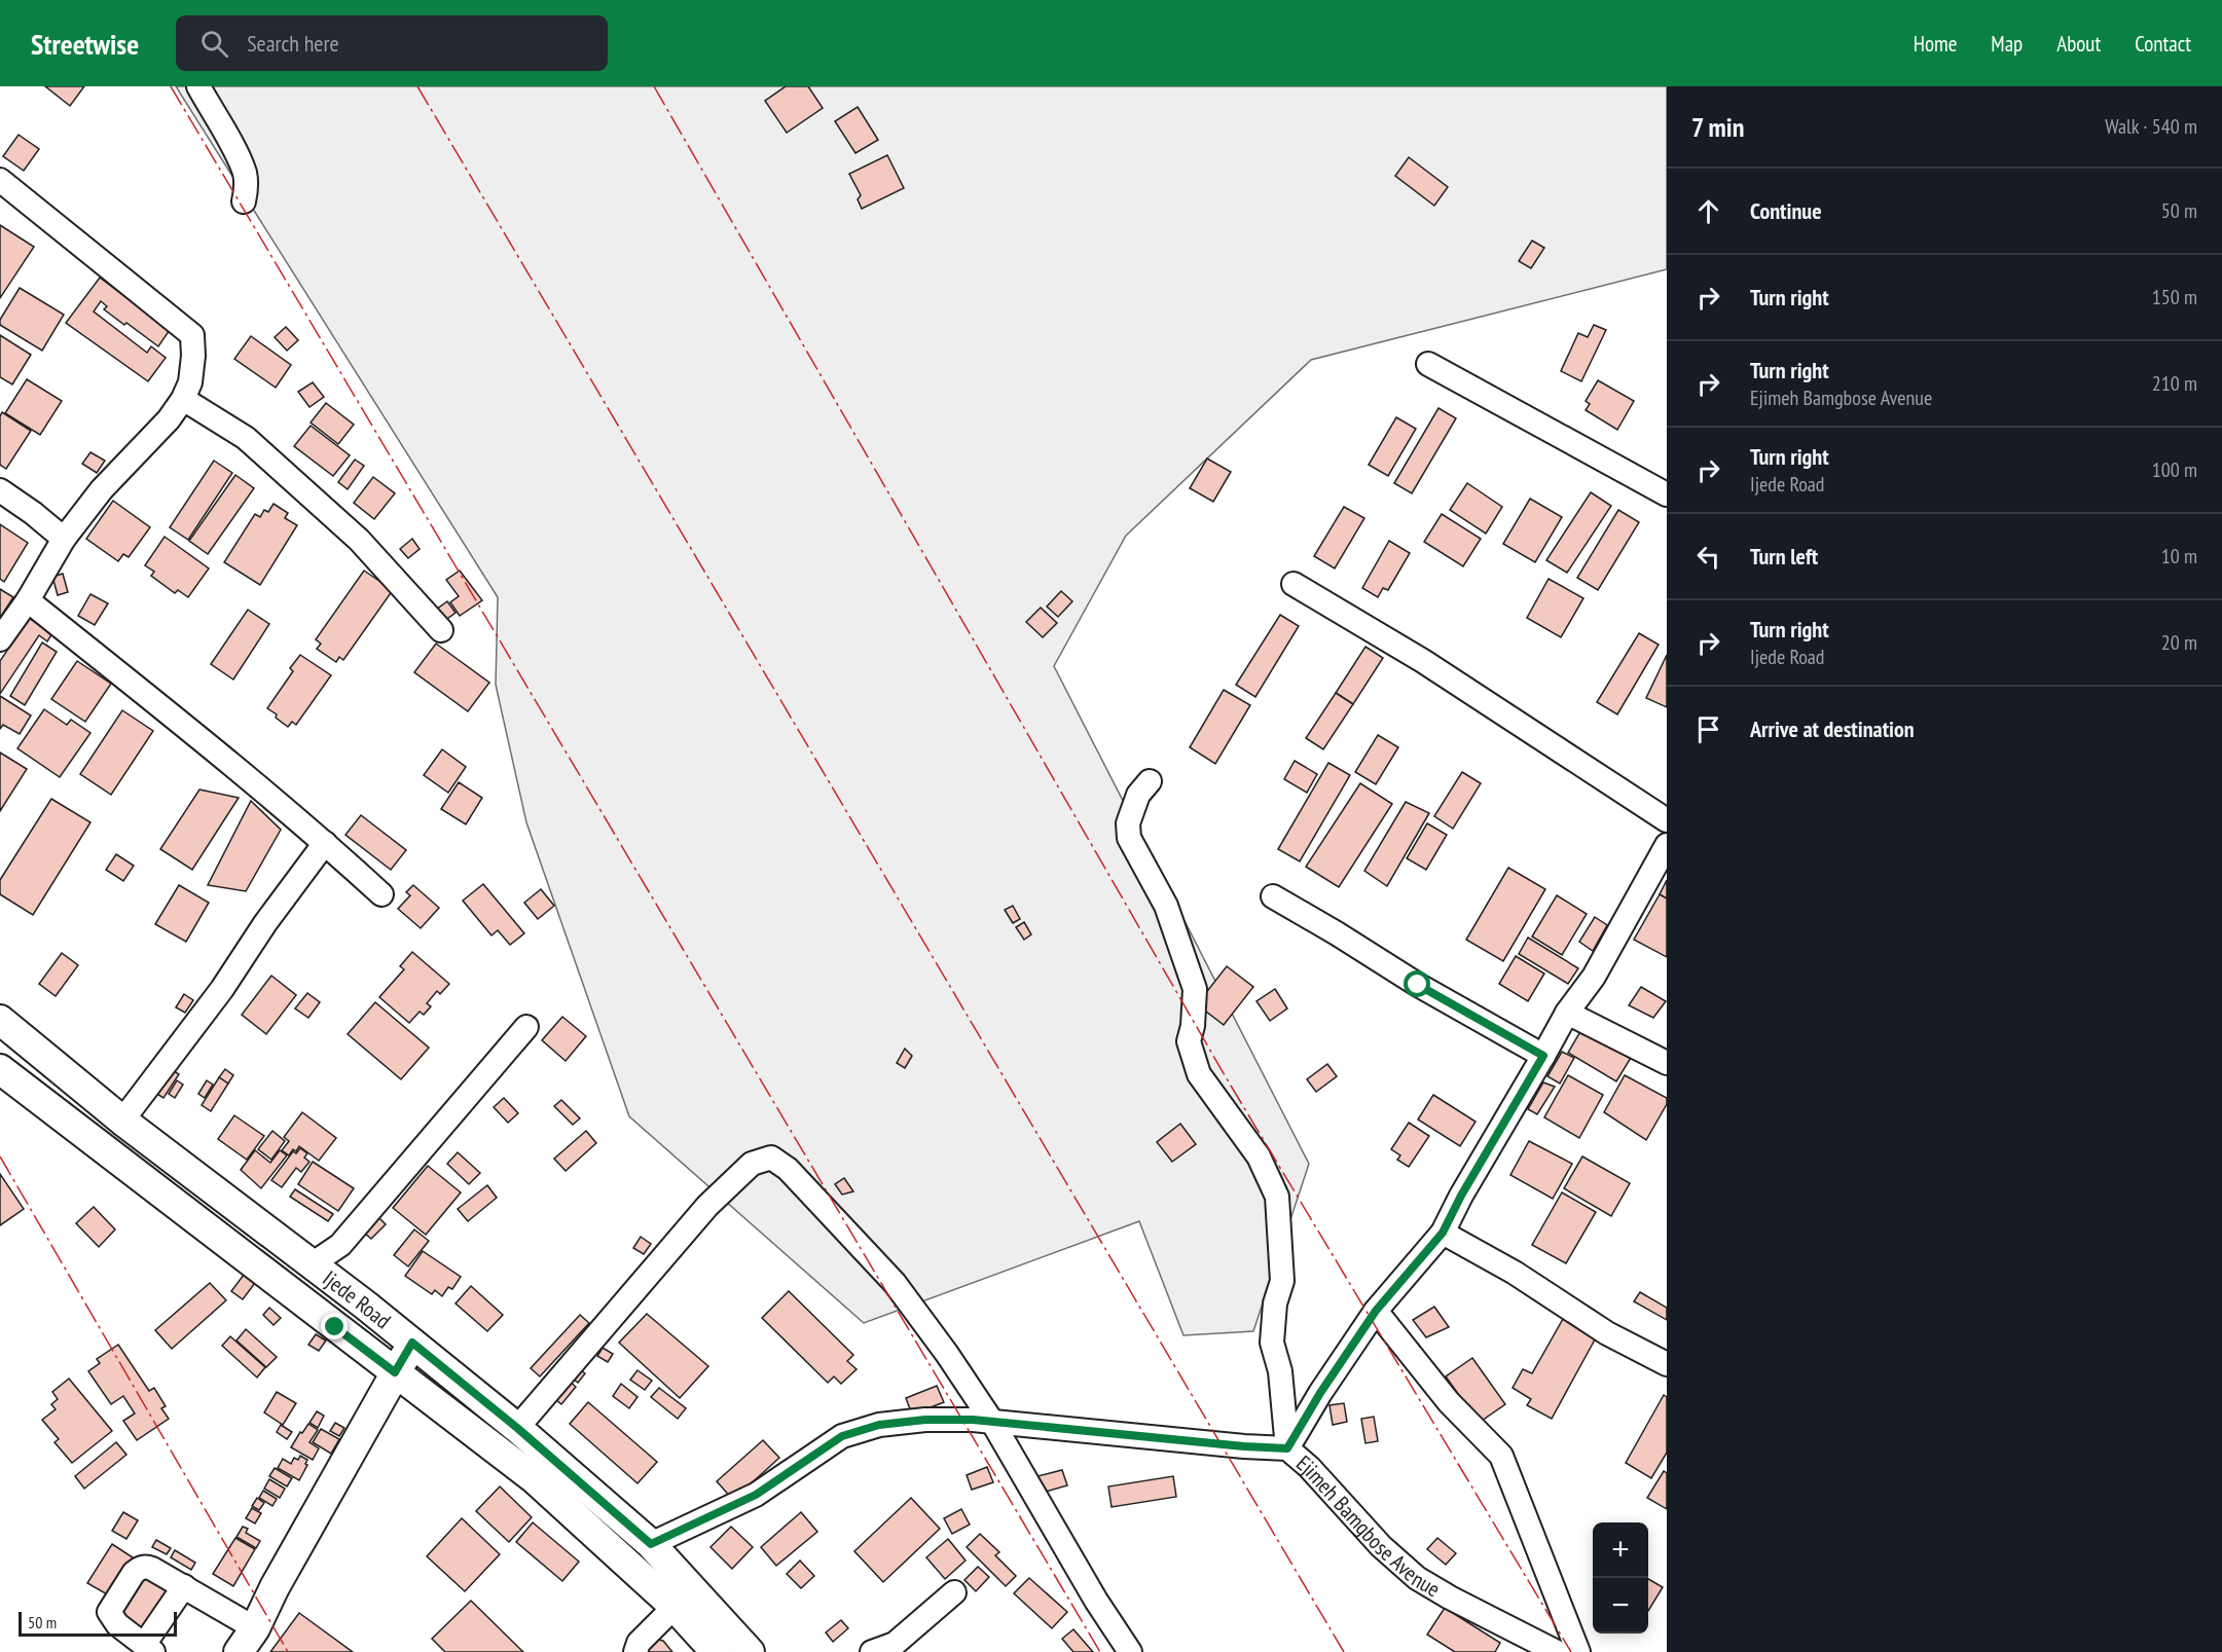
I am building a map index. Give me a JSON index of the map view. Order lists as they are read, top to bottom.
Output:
{
  "streets": {
    "main road": ["Ijede Road"],
    "street": ["Ejimeh Bamgbose Avenue"]
  },
  "crossings": [
    ["Ijede Road", "Ejimeh Bamgbose Avenue"]
  ],
  "scale_bar": "50 m",
  "page": {
    "header": "Streetwise",
    "search": "Search here",
    "nav": [
      "Home",
      "Map",
      "About",
      "Contact"
    ],
    "heading": ["7 min", "Walk · 540 m"],
    "list": [
      ["Continue", "50 m"],
      ["Turn right", "150 m"],
      ["Turn right", "Ejimeh Bamgbose Avenue", "210 m"],
      ["Turn right", "Ijede Road", "100 m"],
      ["Turn left", "10 m"],
      ["Turn right", "Ijede Road", "20 m"],
      "Arrive at destination"
    ],
    "map_buttons": ["+", "−"],
    "scale": "50 m"
  }
}
